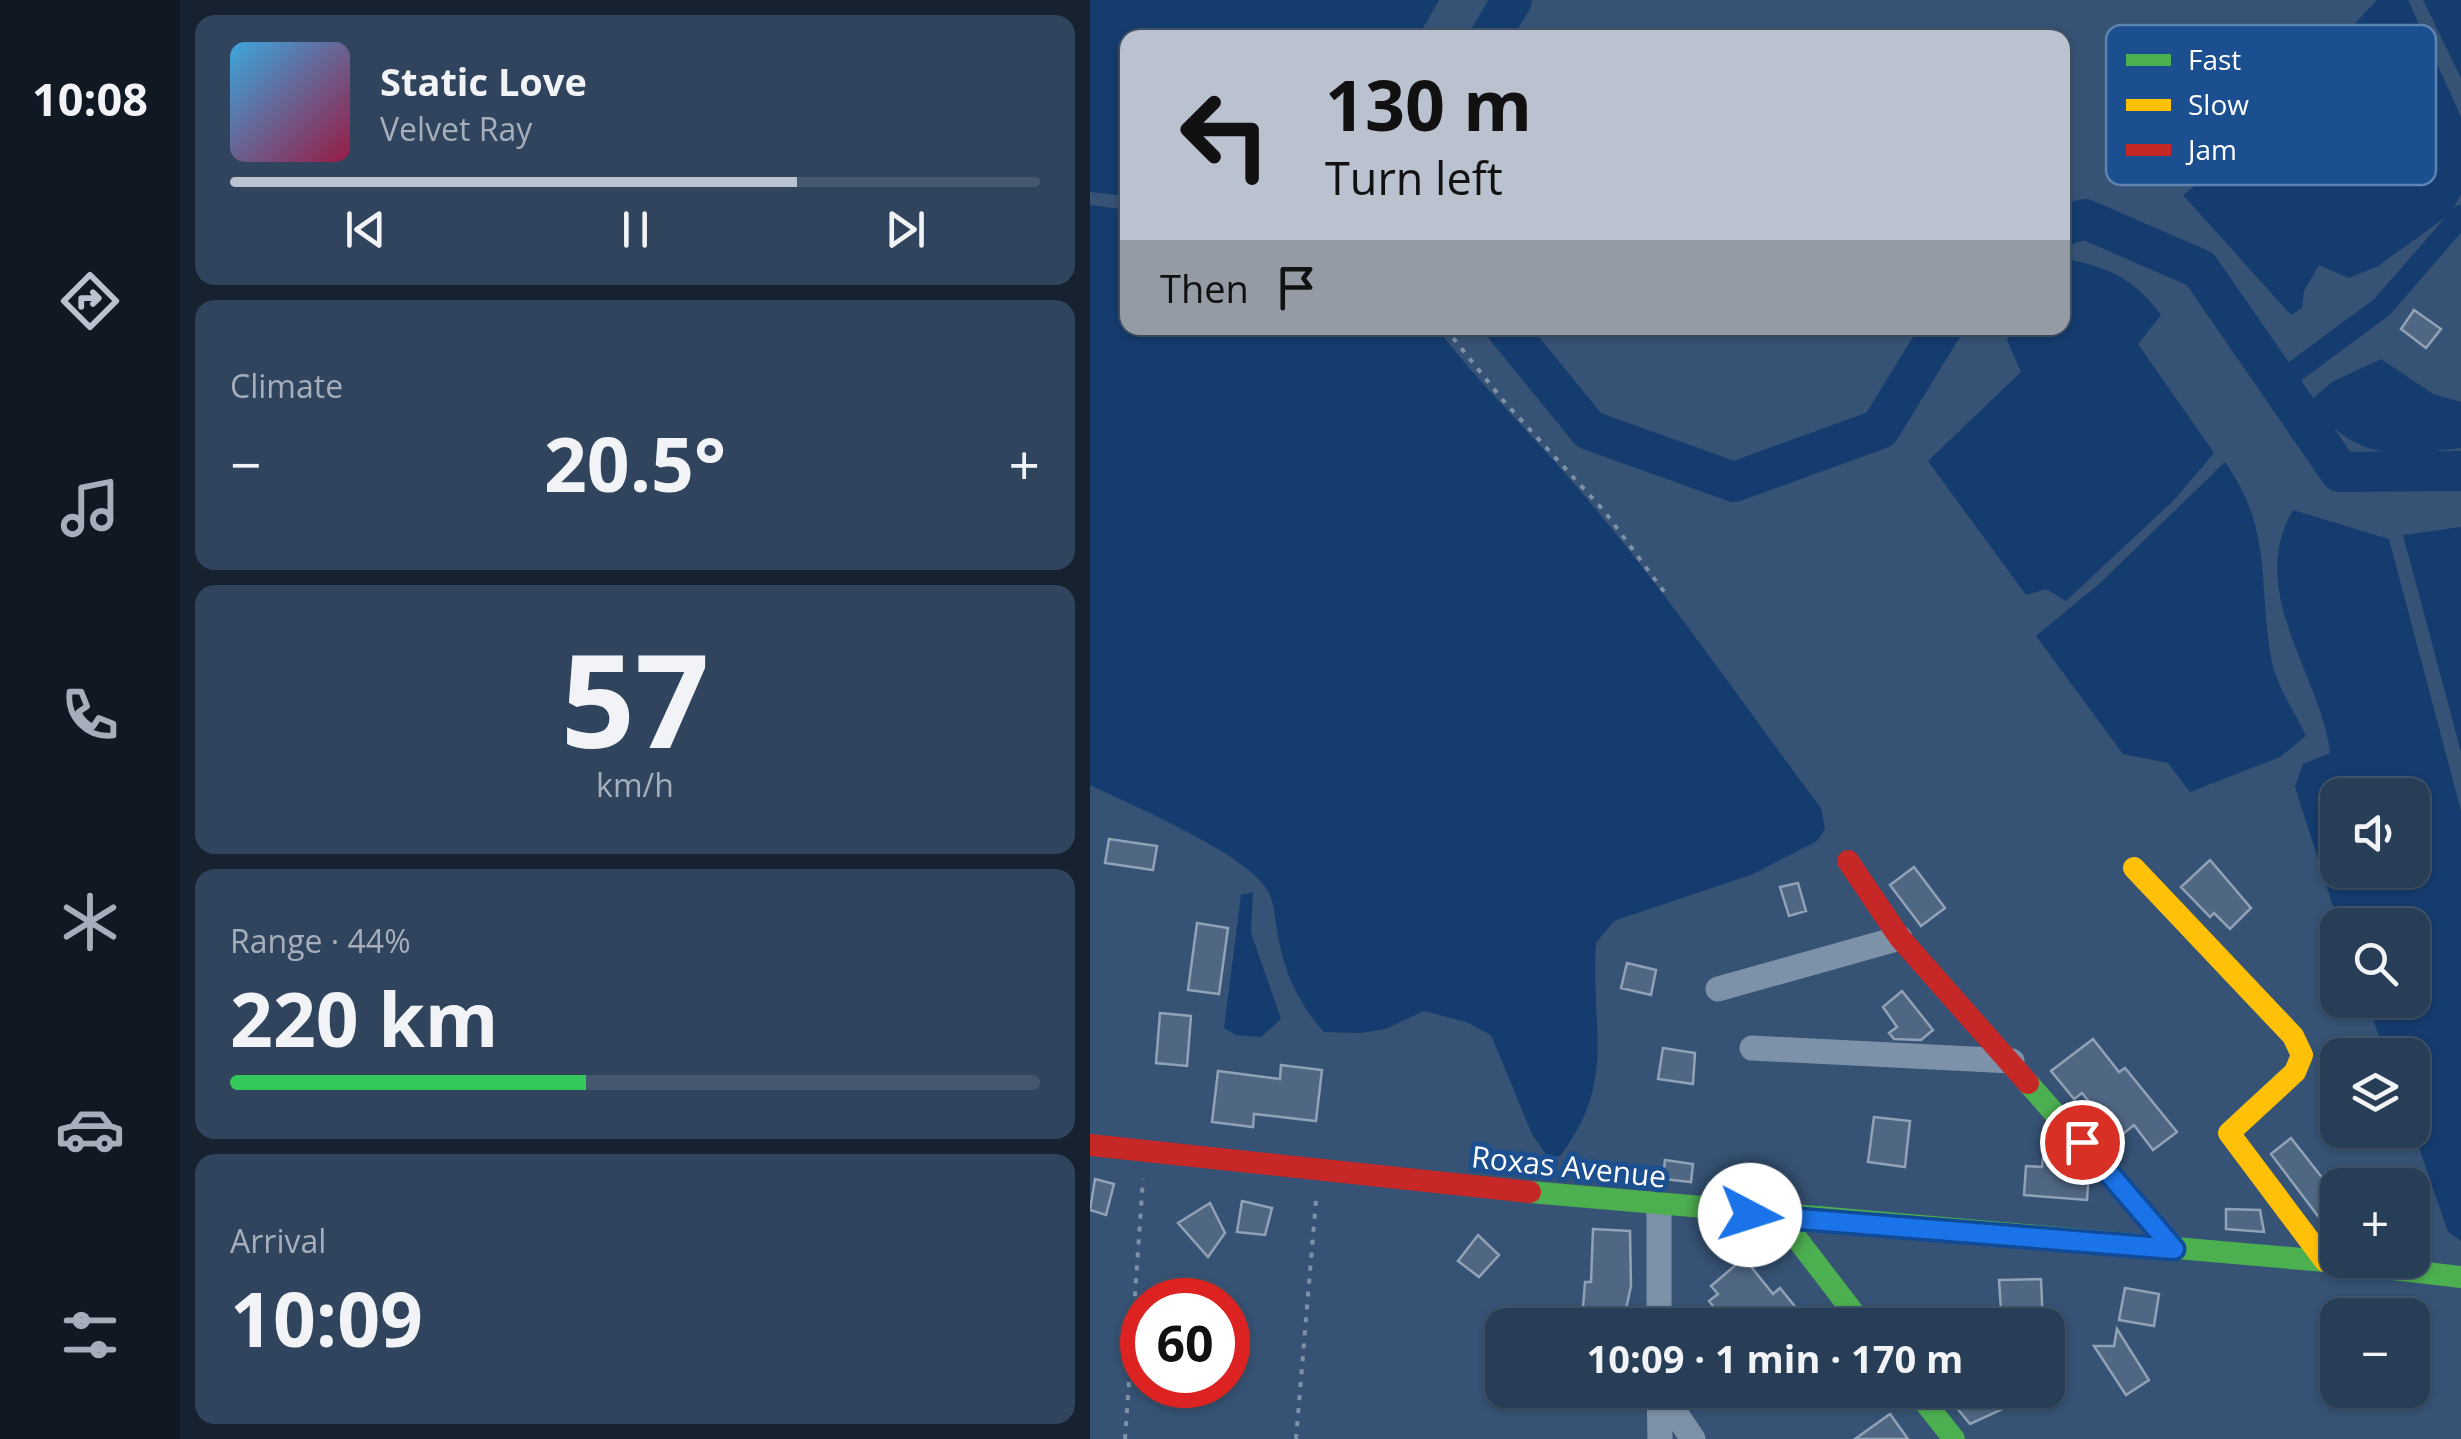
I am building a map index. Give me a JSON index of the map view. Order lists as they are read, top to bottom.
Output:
{
  "streets": {
    "main road": ["Roxas Avenue"]
  },
  "legend": ["Fast", "Slow", "Jam"],
  "page": {
    "tabs": "10:08",
    "turn": ["130 m", "Turn left"],
    "song": ["Static Love", "Velvet Ray"],
    "then": "Then",
    "tile": [
      "Climate",
      ["57", "km/h"],
      ["Range · 44%", "220 km"],
      ["Arrival", "10:09"]
    ],
    "heat": ["−", "20.5°", "+"],
    "map_buttons": ["+", "−"],
    "limit": "60",
    "trip": "10:09 · 1 min · 170 m"
  }
}
